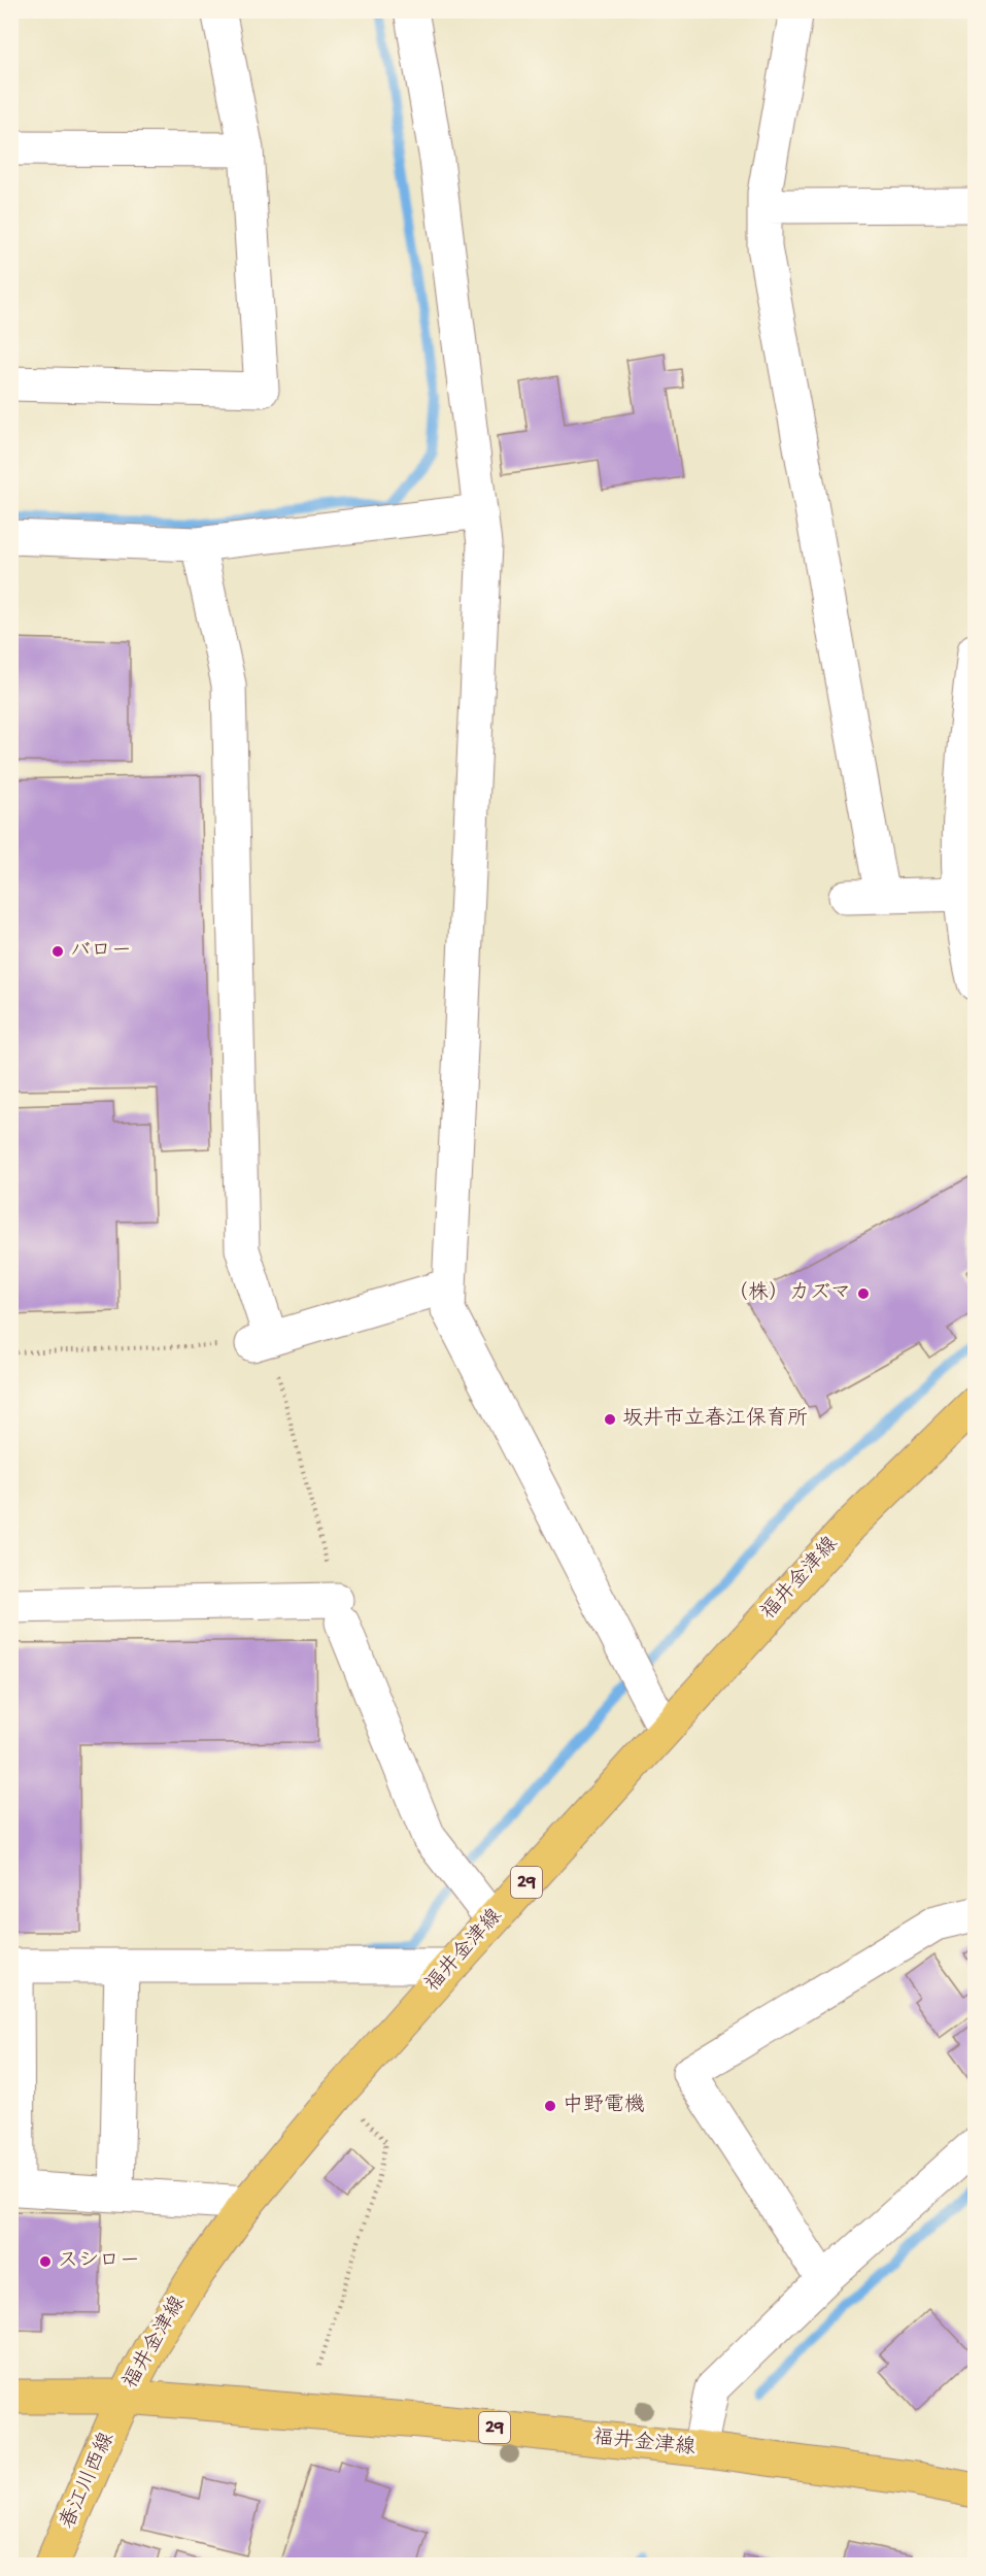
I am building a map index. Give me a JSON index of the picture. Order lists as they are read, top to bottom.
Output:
{
  "streets": {
    "main road": ["福井金津線", "29", "春江川西線"]
  },
  "crossings": [
    ["福井金津線", "春江川西線"]
  ],
  "places": [
    "バロー",
    "（株）カズマ",
    "坂井市立春江保育所",
    "中野電機",
    "スシロー"
  ]
}
